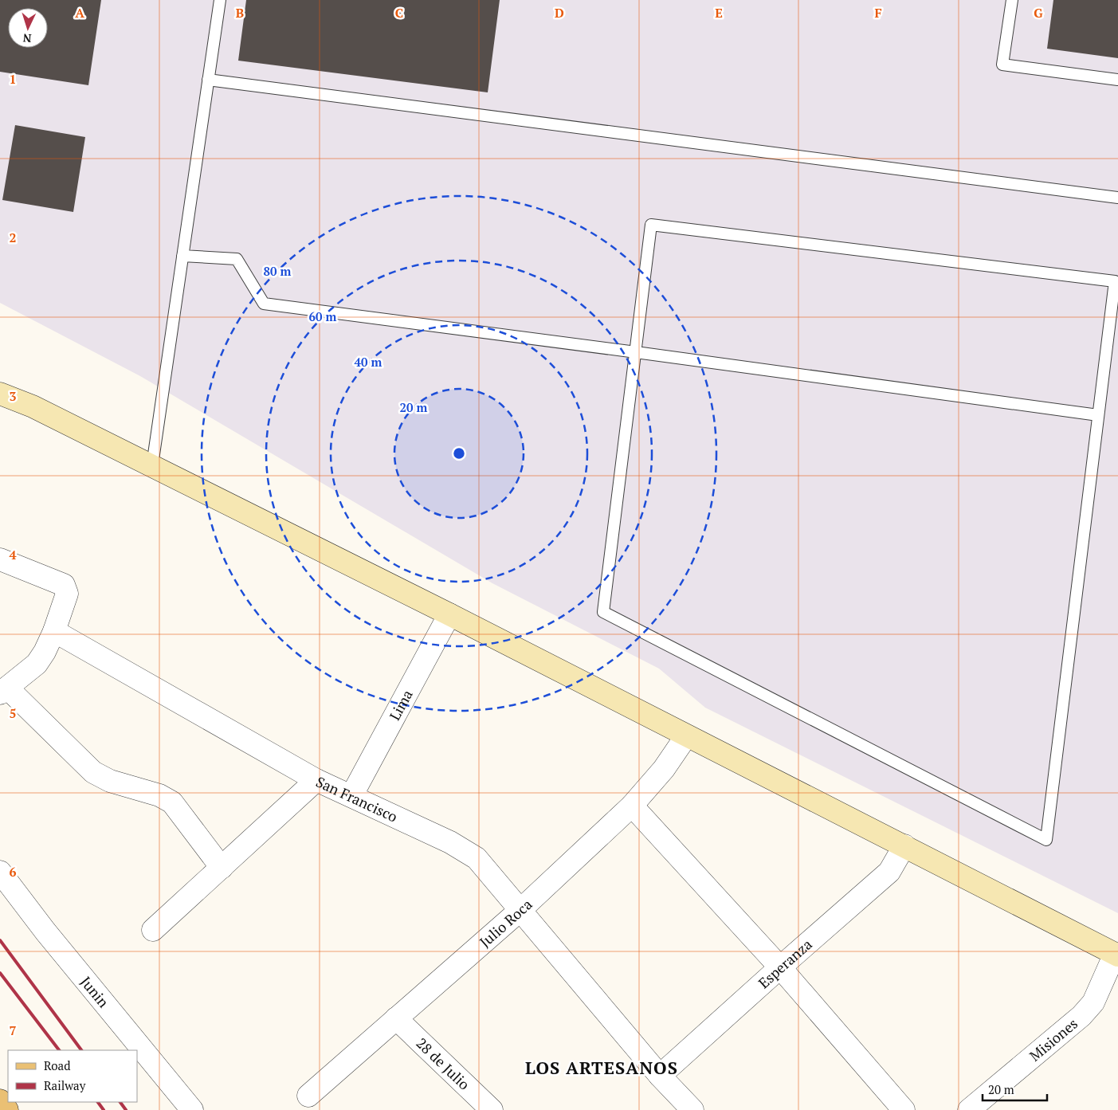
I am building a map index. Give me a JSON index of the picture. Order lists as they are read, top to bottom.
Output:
{
  "streets": {
    "street": [
      "Lima",
      "San Francisco",
      "Julio Roca",
      "Esperanza",
      "Junin",
      "Misiones",
      "28 de Julio"
    ]
  },
  "crossings": [
    ["Lima", "San Francisco"],
    ["San Francisco", "Julio Roca"],
    ["San Francisco", "Esperanza"],
    ["Julio Roca", "28 de Julio"]
  ],
  "districts": ["LOS ARTESANOS"],
  "legend": ["Road", "Railway"],
  "scale_bar": "20 m",
  "north": "bottom",
  "grid": {
    "columns": [
      "A",
      "B",
      "C",
      "D",
      "E",
      "F",
      "G"
    ],
    "rows": [
      "1",
      "2",
      "3",
      "4",
      "5",
      "6",
      "7"
    ]
  },
  "rings": [
    "80 m",
    "60 m",
    "40 m",
    "20 m"
  ]
}
